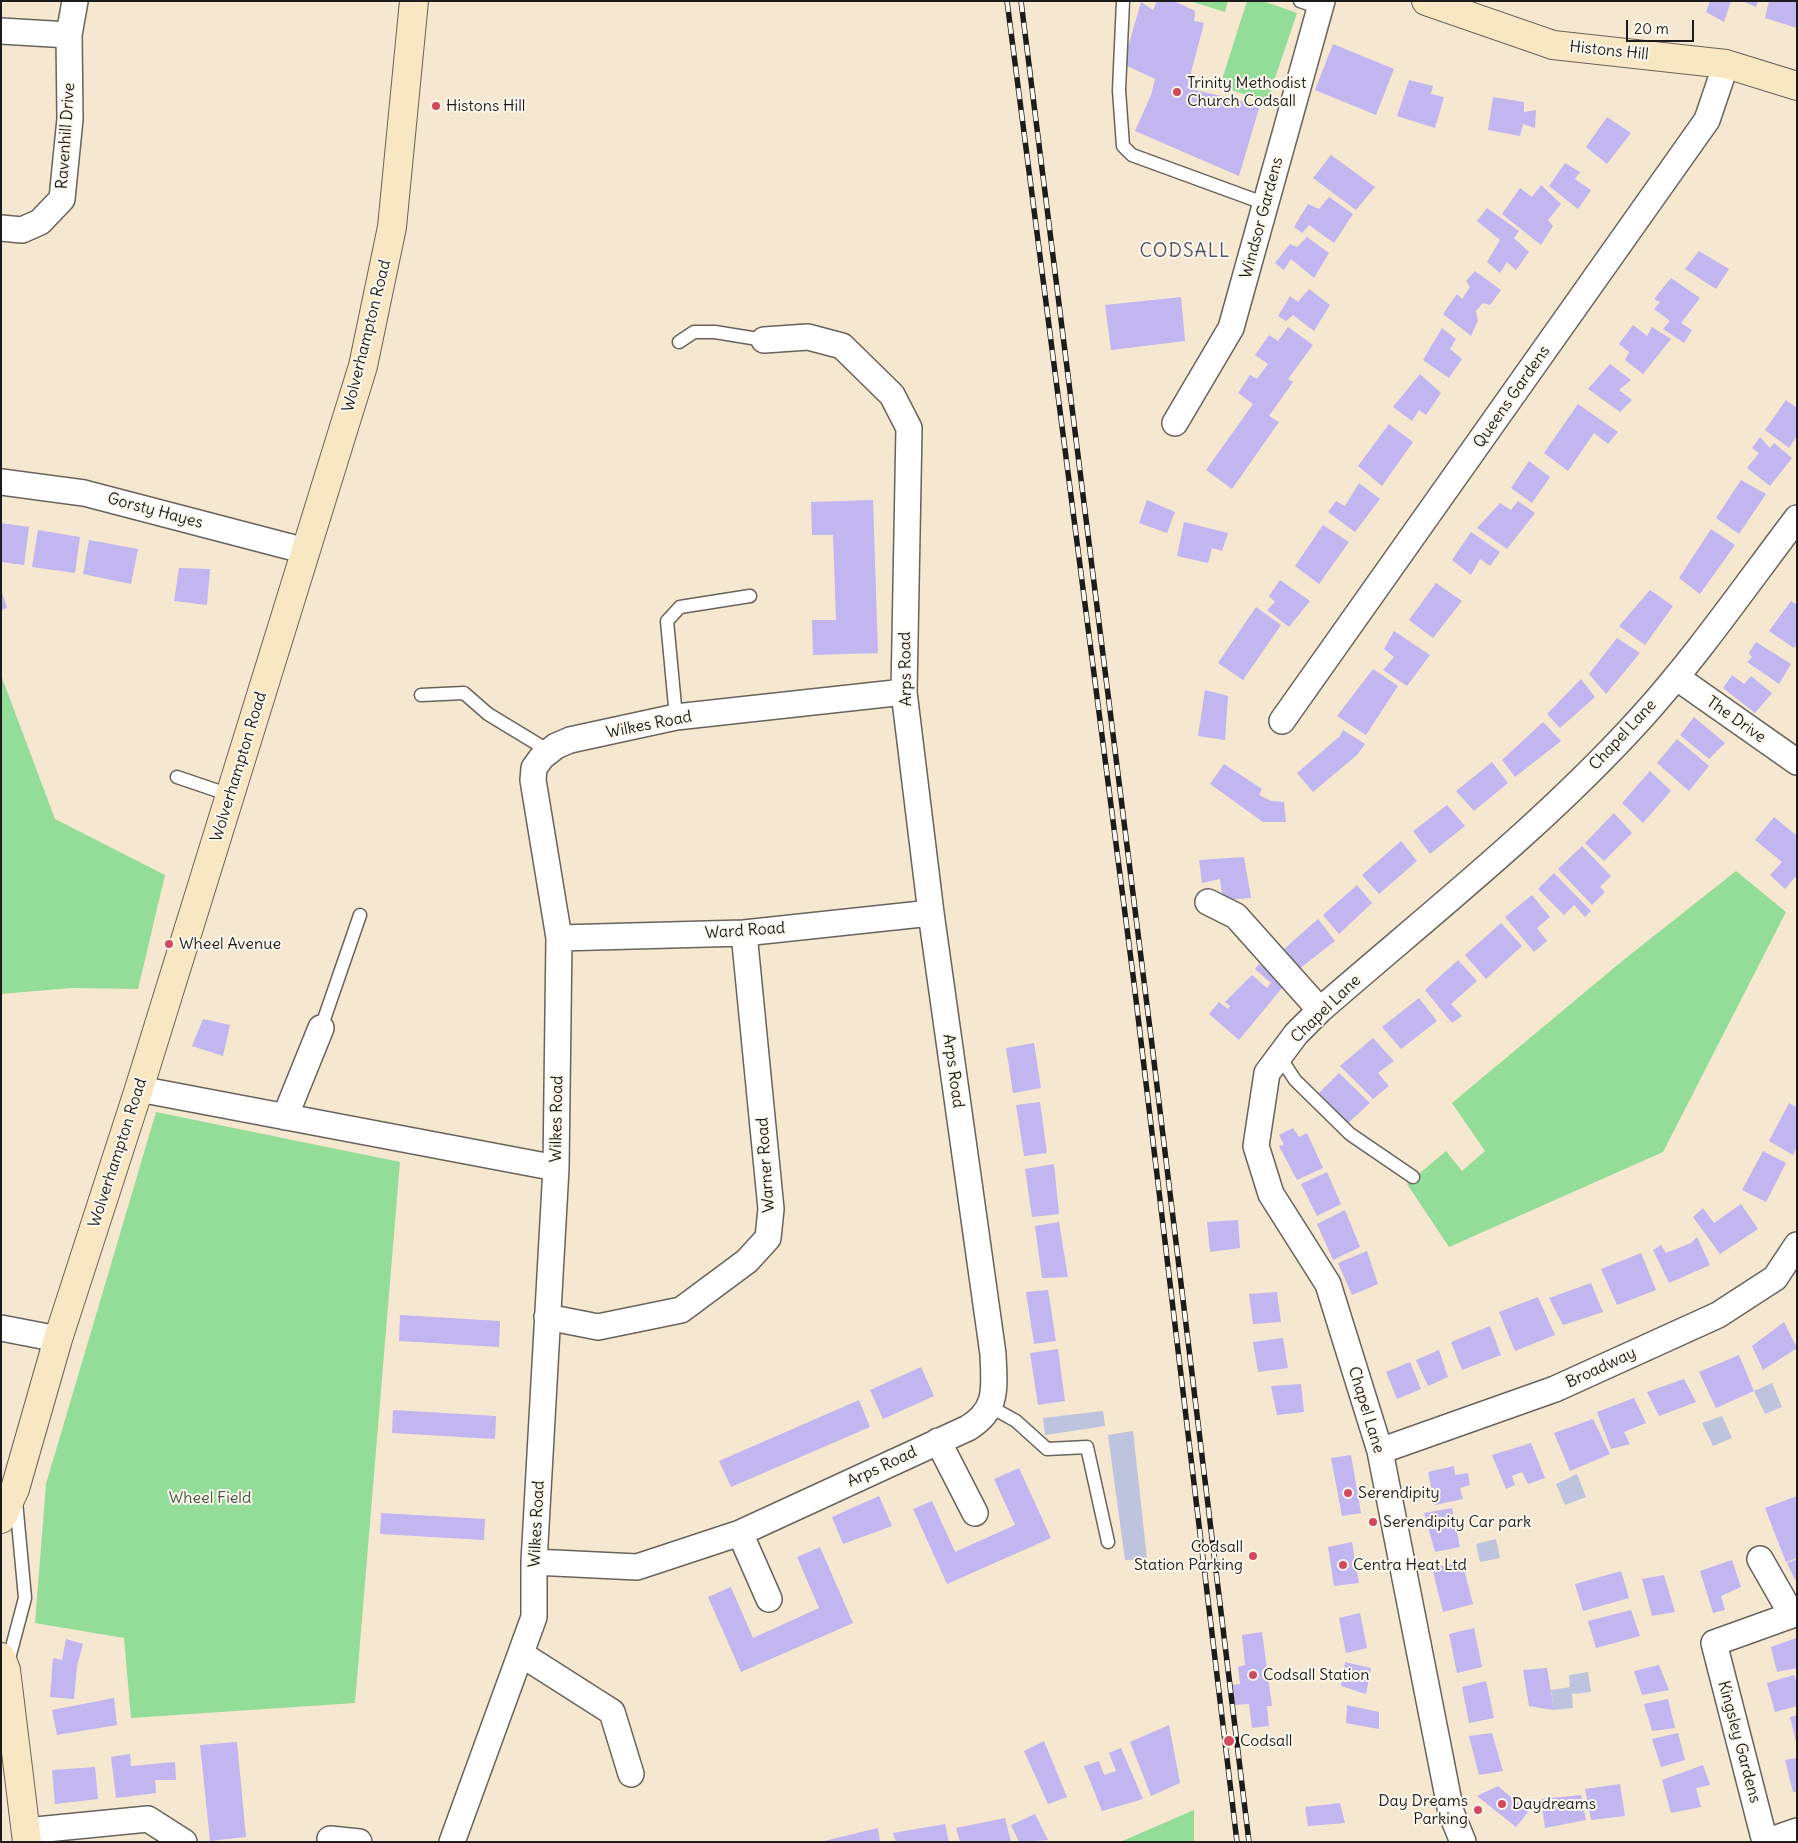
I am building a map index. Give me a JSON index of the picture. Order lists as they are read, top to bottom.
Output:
{
  "streets": {
    "street": [
      "Histons Hill",
      "Ravenhill Drive",
      "Windsor Gardens",
      "Wolverhampton Road",
      "Queens Gardens",
      "Gorsty Hayes",
      "Arps Road",
      "The Drive",
      "Wilkes Road",
      "Chapel Lane",
      "Ward Road",
      "Warner Road",
      "Broadway",
      "Kingsley Gardens"
    ]
  },
  "crossings": [
    ["Histons Hill", "Queens Gardens"],
    ["Wolverhampton Road", "Gorsty Hayes"],
    ["Arps Road", "Wilkes Road"],
    ["Arps Road", "Ward Road"],
    ["The Drive", "Chapel Lane"],
    ["Wilkes Road", "Ward Road"],
    ["Wilkes Road", "Warner Road"],
    ["Chapel Lane", "Broadway"],
    ["Ward Road", "Warner Road"]
  ],
  "districts": ["CODSALL"],
  "parks": ["Wheel Field"],
  "places": [
    "Trinity Methodist Church Codsall",
    "Histons Hill",
    "Wheel Avenue",
    "Serendipity",
    "Serendipity Car park",
    "Codsall Station Parking",
    "Centra Heat Ltd",
    "Codsall Station",
    "Codsall",
    "Daydreams",
    "Day Dreams Parking"
  ],
  "scale_bar": "20 m"
}
